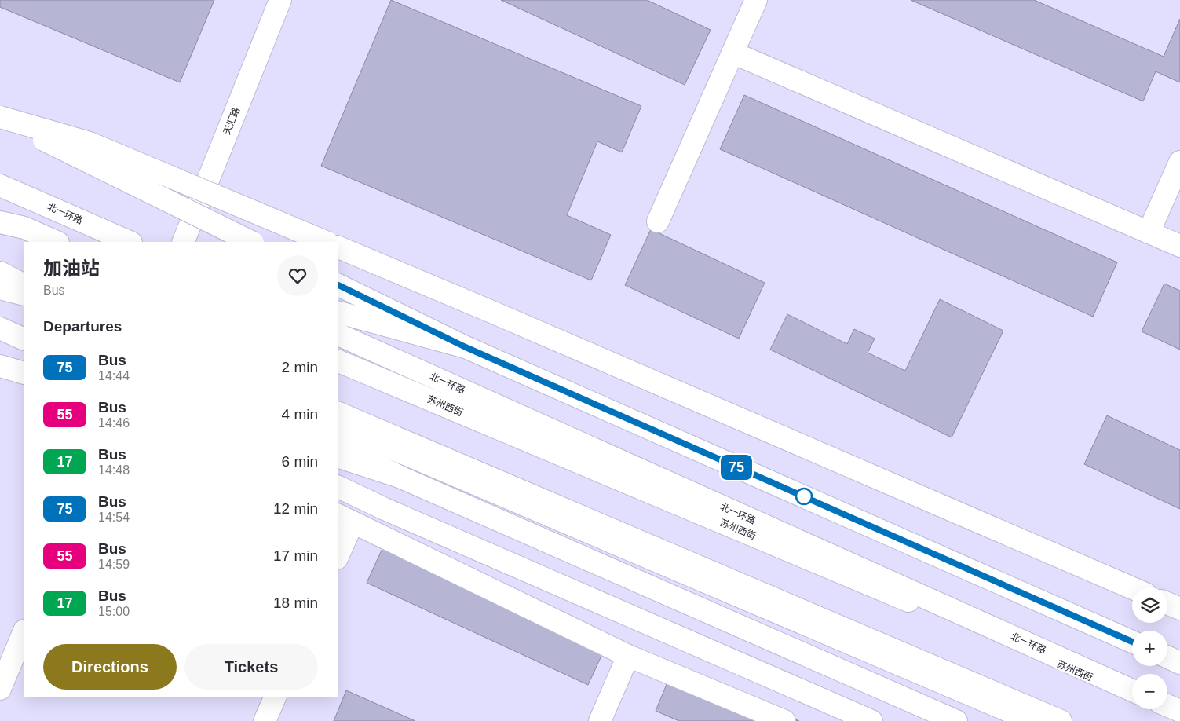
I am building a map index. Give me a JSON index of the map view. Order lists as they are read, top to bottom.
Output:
{
  "streets": {
    "main road": ["天汇路", "北一环路", "苏州西街"]
  },
  "lines": ["bus line 75"],
  "page": {
    "on_map": "75",
    "heading": [
      ["加油站", "Bus"],
      "Departures"
    ],
    "list": [
      {
        "mark": "75",
        "name": "Bus",
        "note": "14:44",
        "value": "2 min"
      },
      {
        "mark": "55",
        "name": "Bus",
        "note": "14:46",
        "value": "4 min"
      },
      {
        "mark": "17",
        "name": "Bus",
        "note": "14:48",
        "value": "6 min"
      },
      {
        "mark": "75",
        "name": "Bus",
        "note": "14:54",
        "value": "12 min"
      },
      {
        "mark": "55",
        "name": "Bus",
        "note": "14:59",
        "value": "17 min"
      },
      {
        "mark": "17",
        "name": "Bus",
        "note": "15:00",
        "value": "18 min"
      }
    ],
    "map_buttons": ["+", "−"],
    "buttons": ["Directions", "Tickets"]
  }
}
